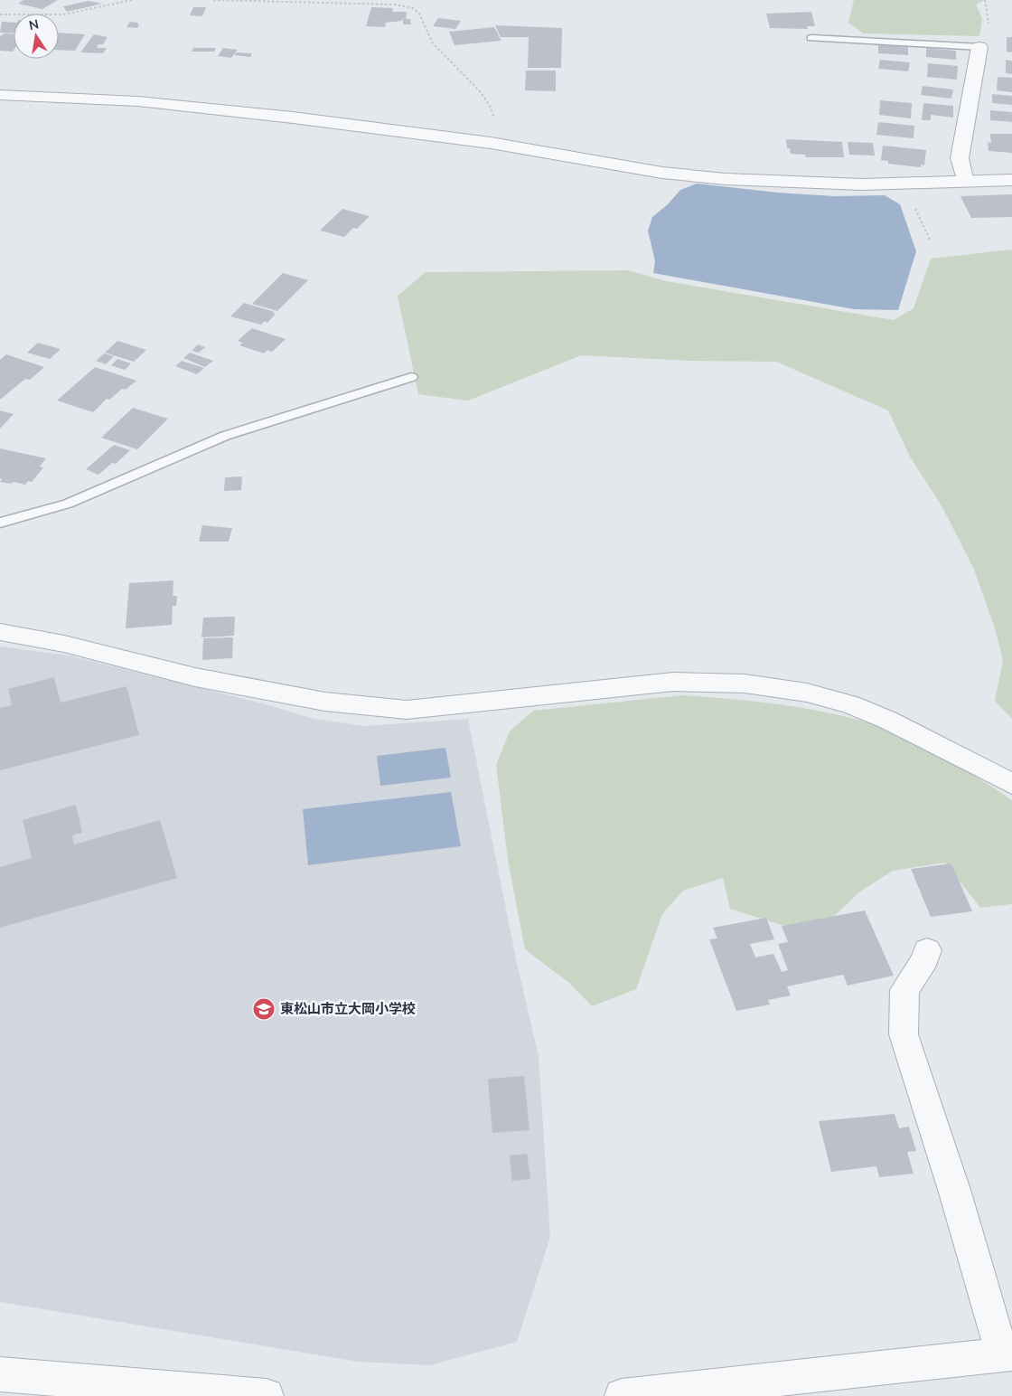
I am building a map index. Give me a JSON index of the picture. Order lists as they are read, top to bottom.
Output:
{
  "places": {
    "school or university": ["東松山市立大岡小学校"]
  },
  "north": "top"
}
